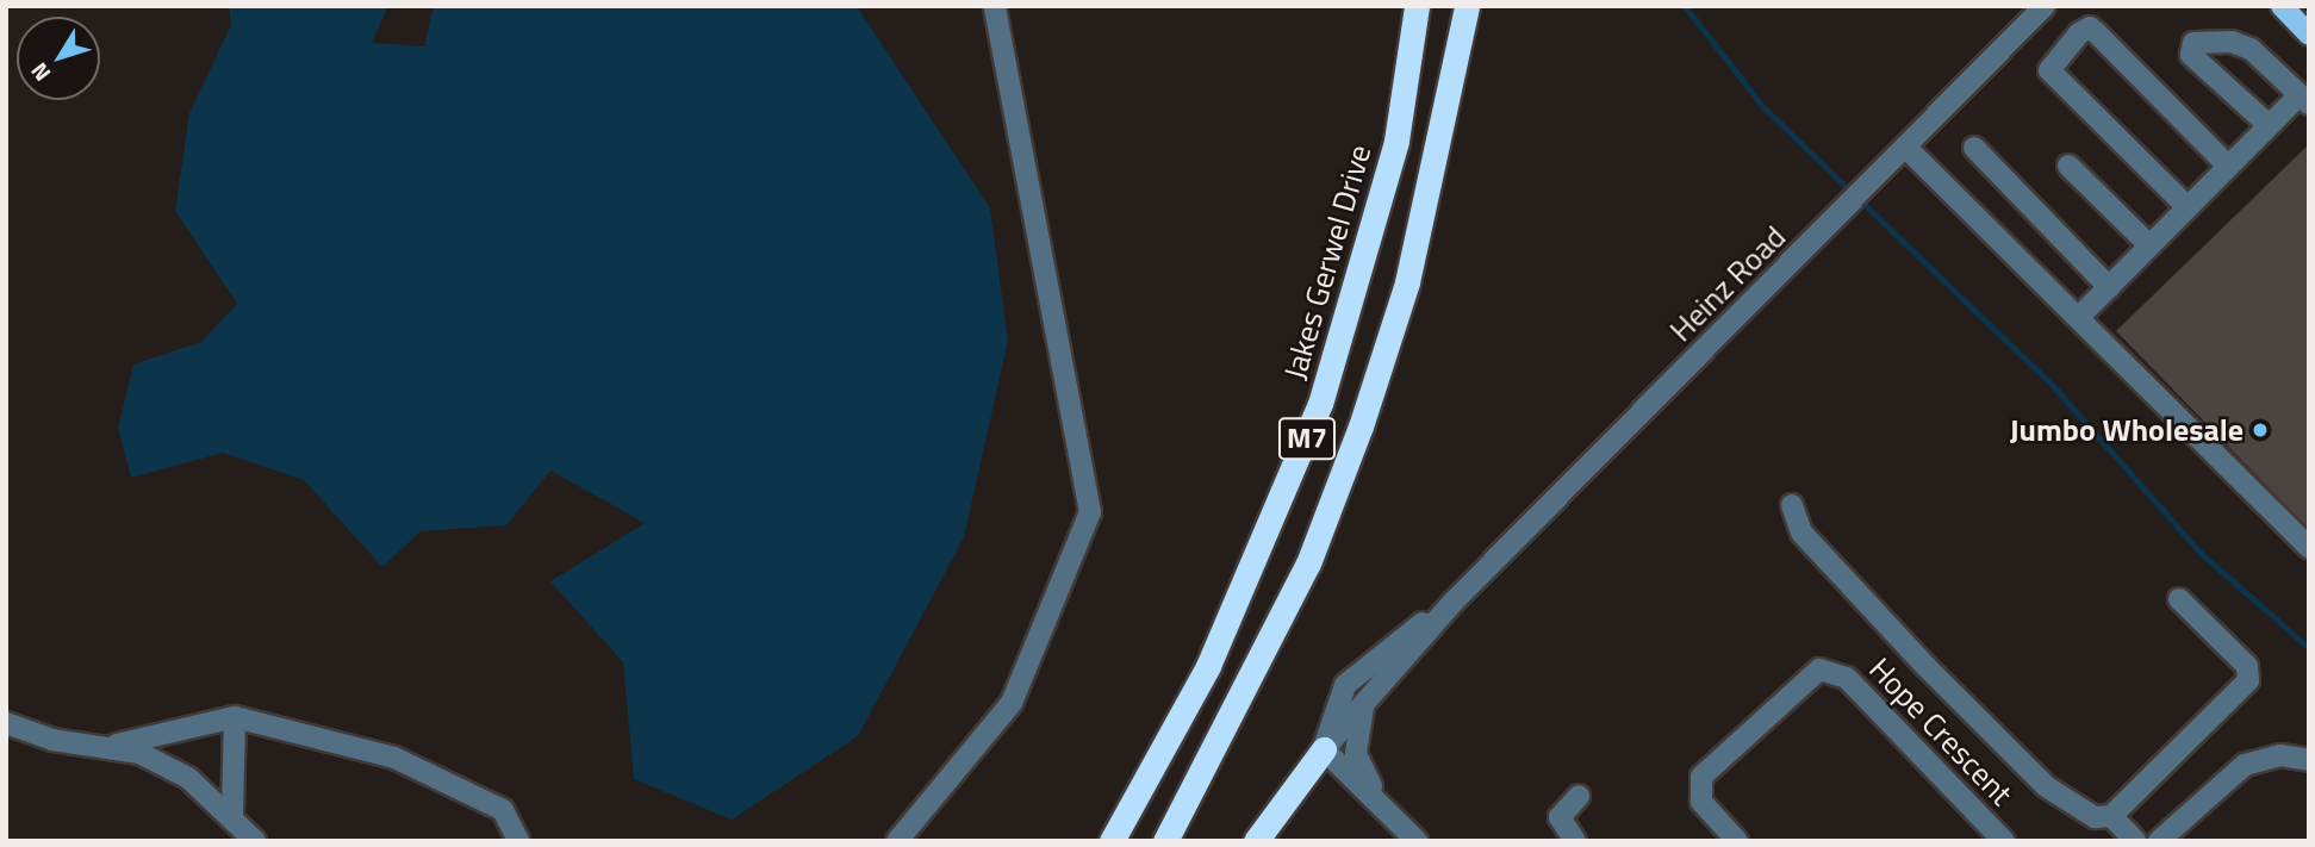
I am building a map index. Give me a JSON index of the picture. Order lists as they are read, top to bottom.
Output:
{
  "streets": {
    "highway": ["Jakes Gerwel Drive", "M7"],
    "street": ["Heinz Road", "Hope Crescent"]
  },
  "places": ["Jumbo Wholesale"],
  "north": "bottom left"
}
